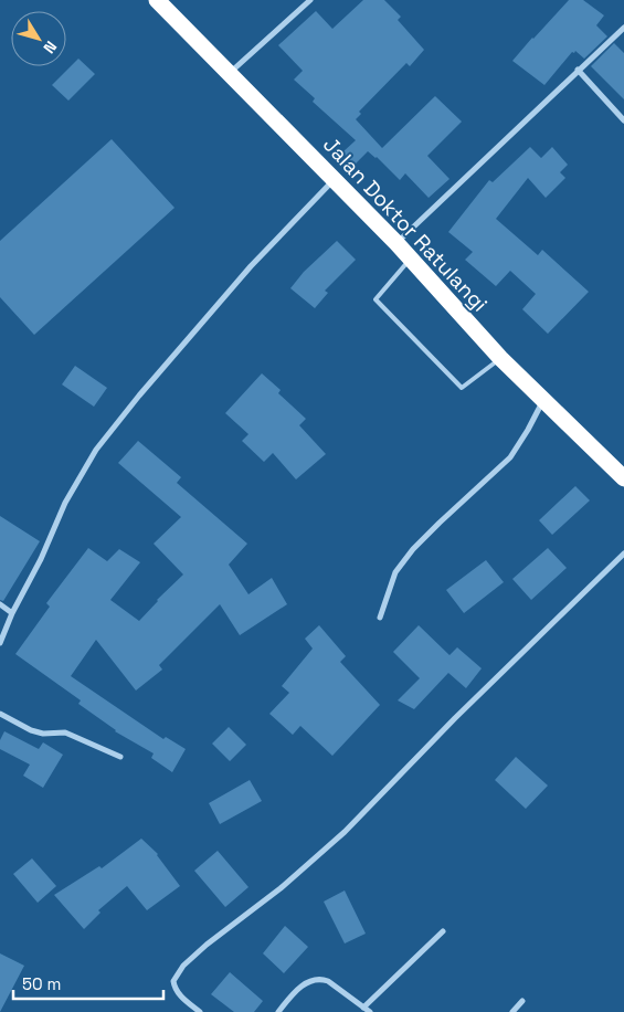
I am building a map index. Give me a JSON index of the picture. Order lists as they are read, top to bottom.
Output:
{
  "streets": {
    "highway": ["Jalan Doktor Ratulangi"]
  },
  "scale_bar": "50 m",
  "north": "bottom right"
}
